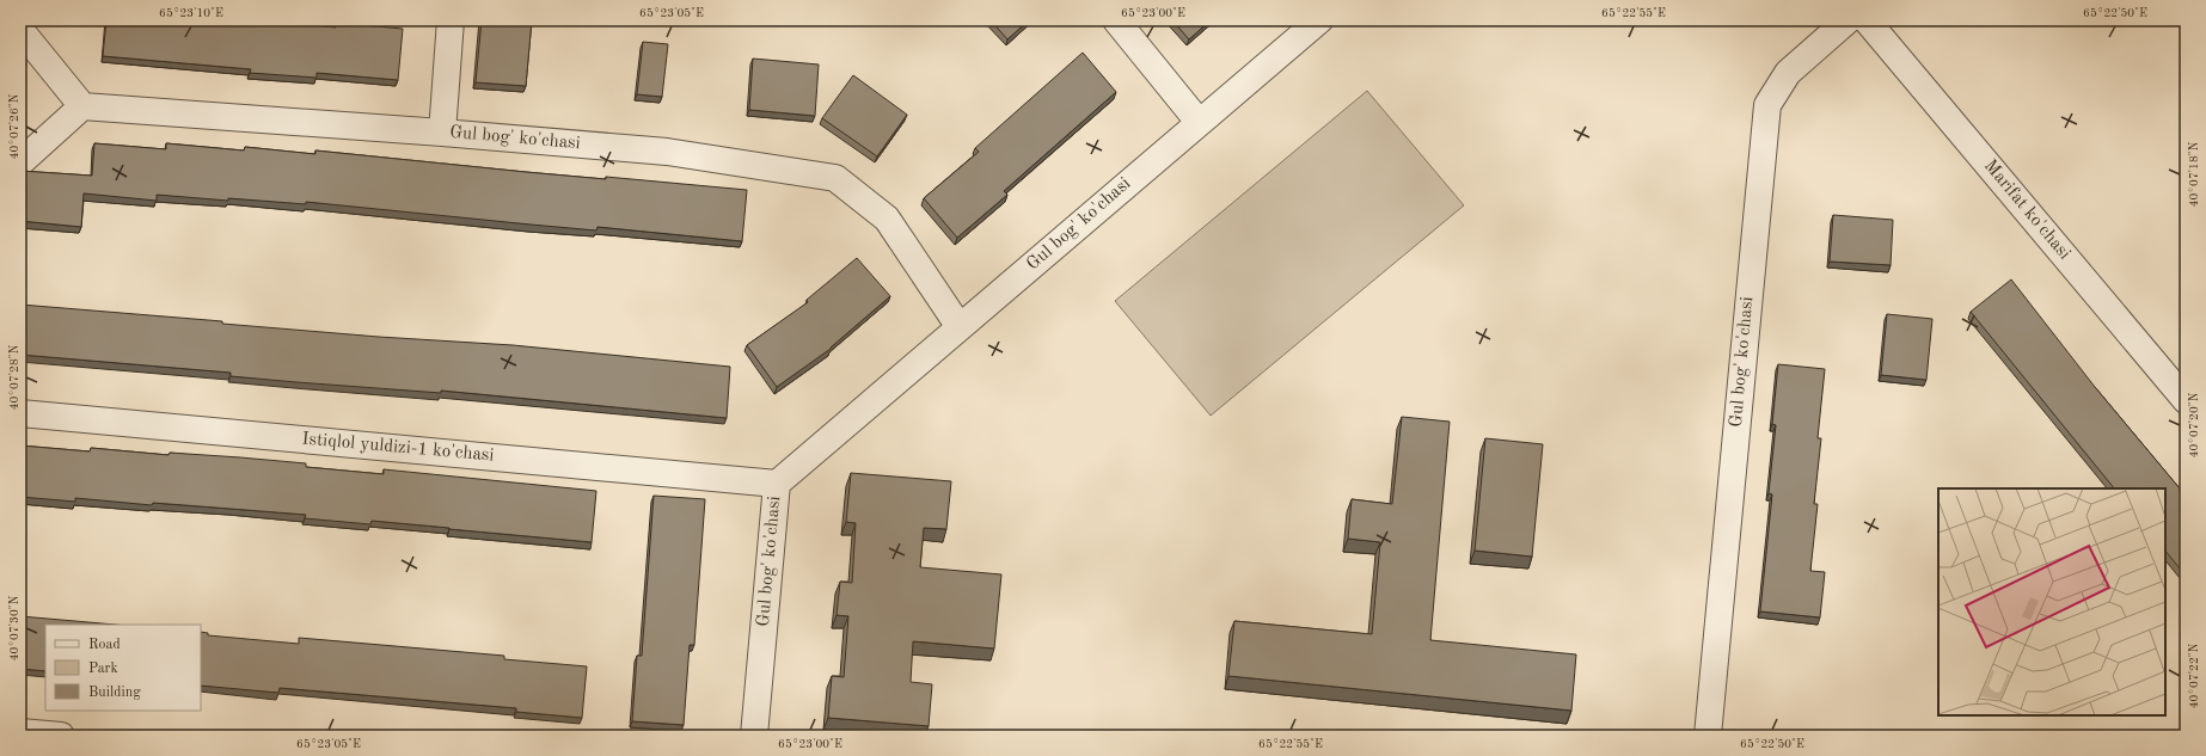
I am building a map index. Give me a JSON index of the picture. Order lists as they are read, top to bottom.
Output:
{
  "streets": {
    "street": ["Gul bog' ko'chasi", "Marifat ko'chasi", "Istiqlol yuldizi-1 ko'chasi"]
  },
  "crossings": [
    ["Gul bog' ko'chasi", "Istiqlol yuldizi-1 ko'chasi"]
  ],
  "legend": ["Road", "Park", "Building"],
  "coordinates": [
    "65°23'10\"E",
    "65°23'05\"E",
    "65°23'00\"E",
    "65°22'55\"E",
    "65°22'50\"E",
    "40°07'26\"N",
    "40°07'18\"N",
    "40°07'28\"N",
    "40°07'20\"N",
    "40°07'30\"N",
    "40°07'22\"N"
  ]
}
